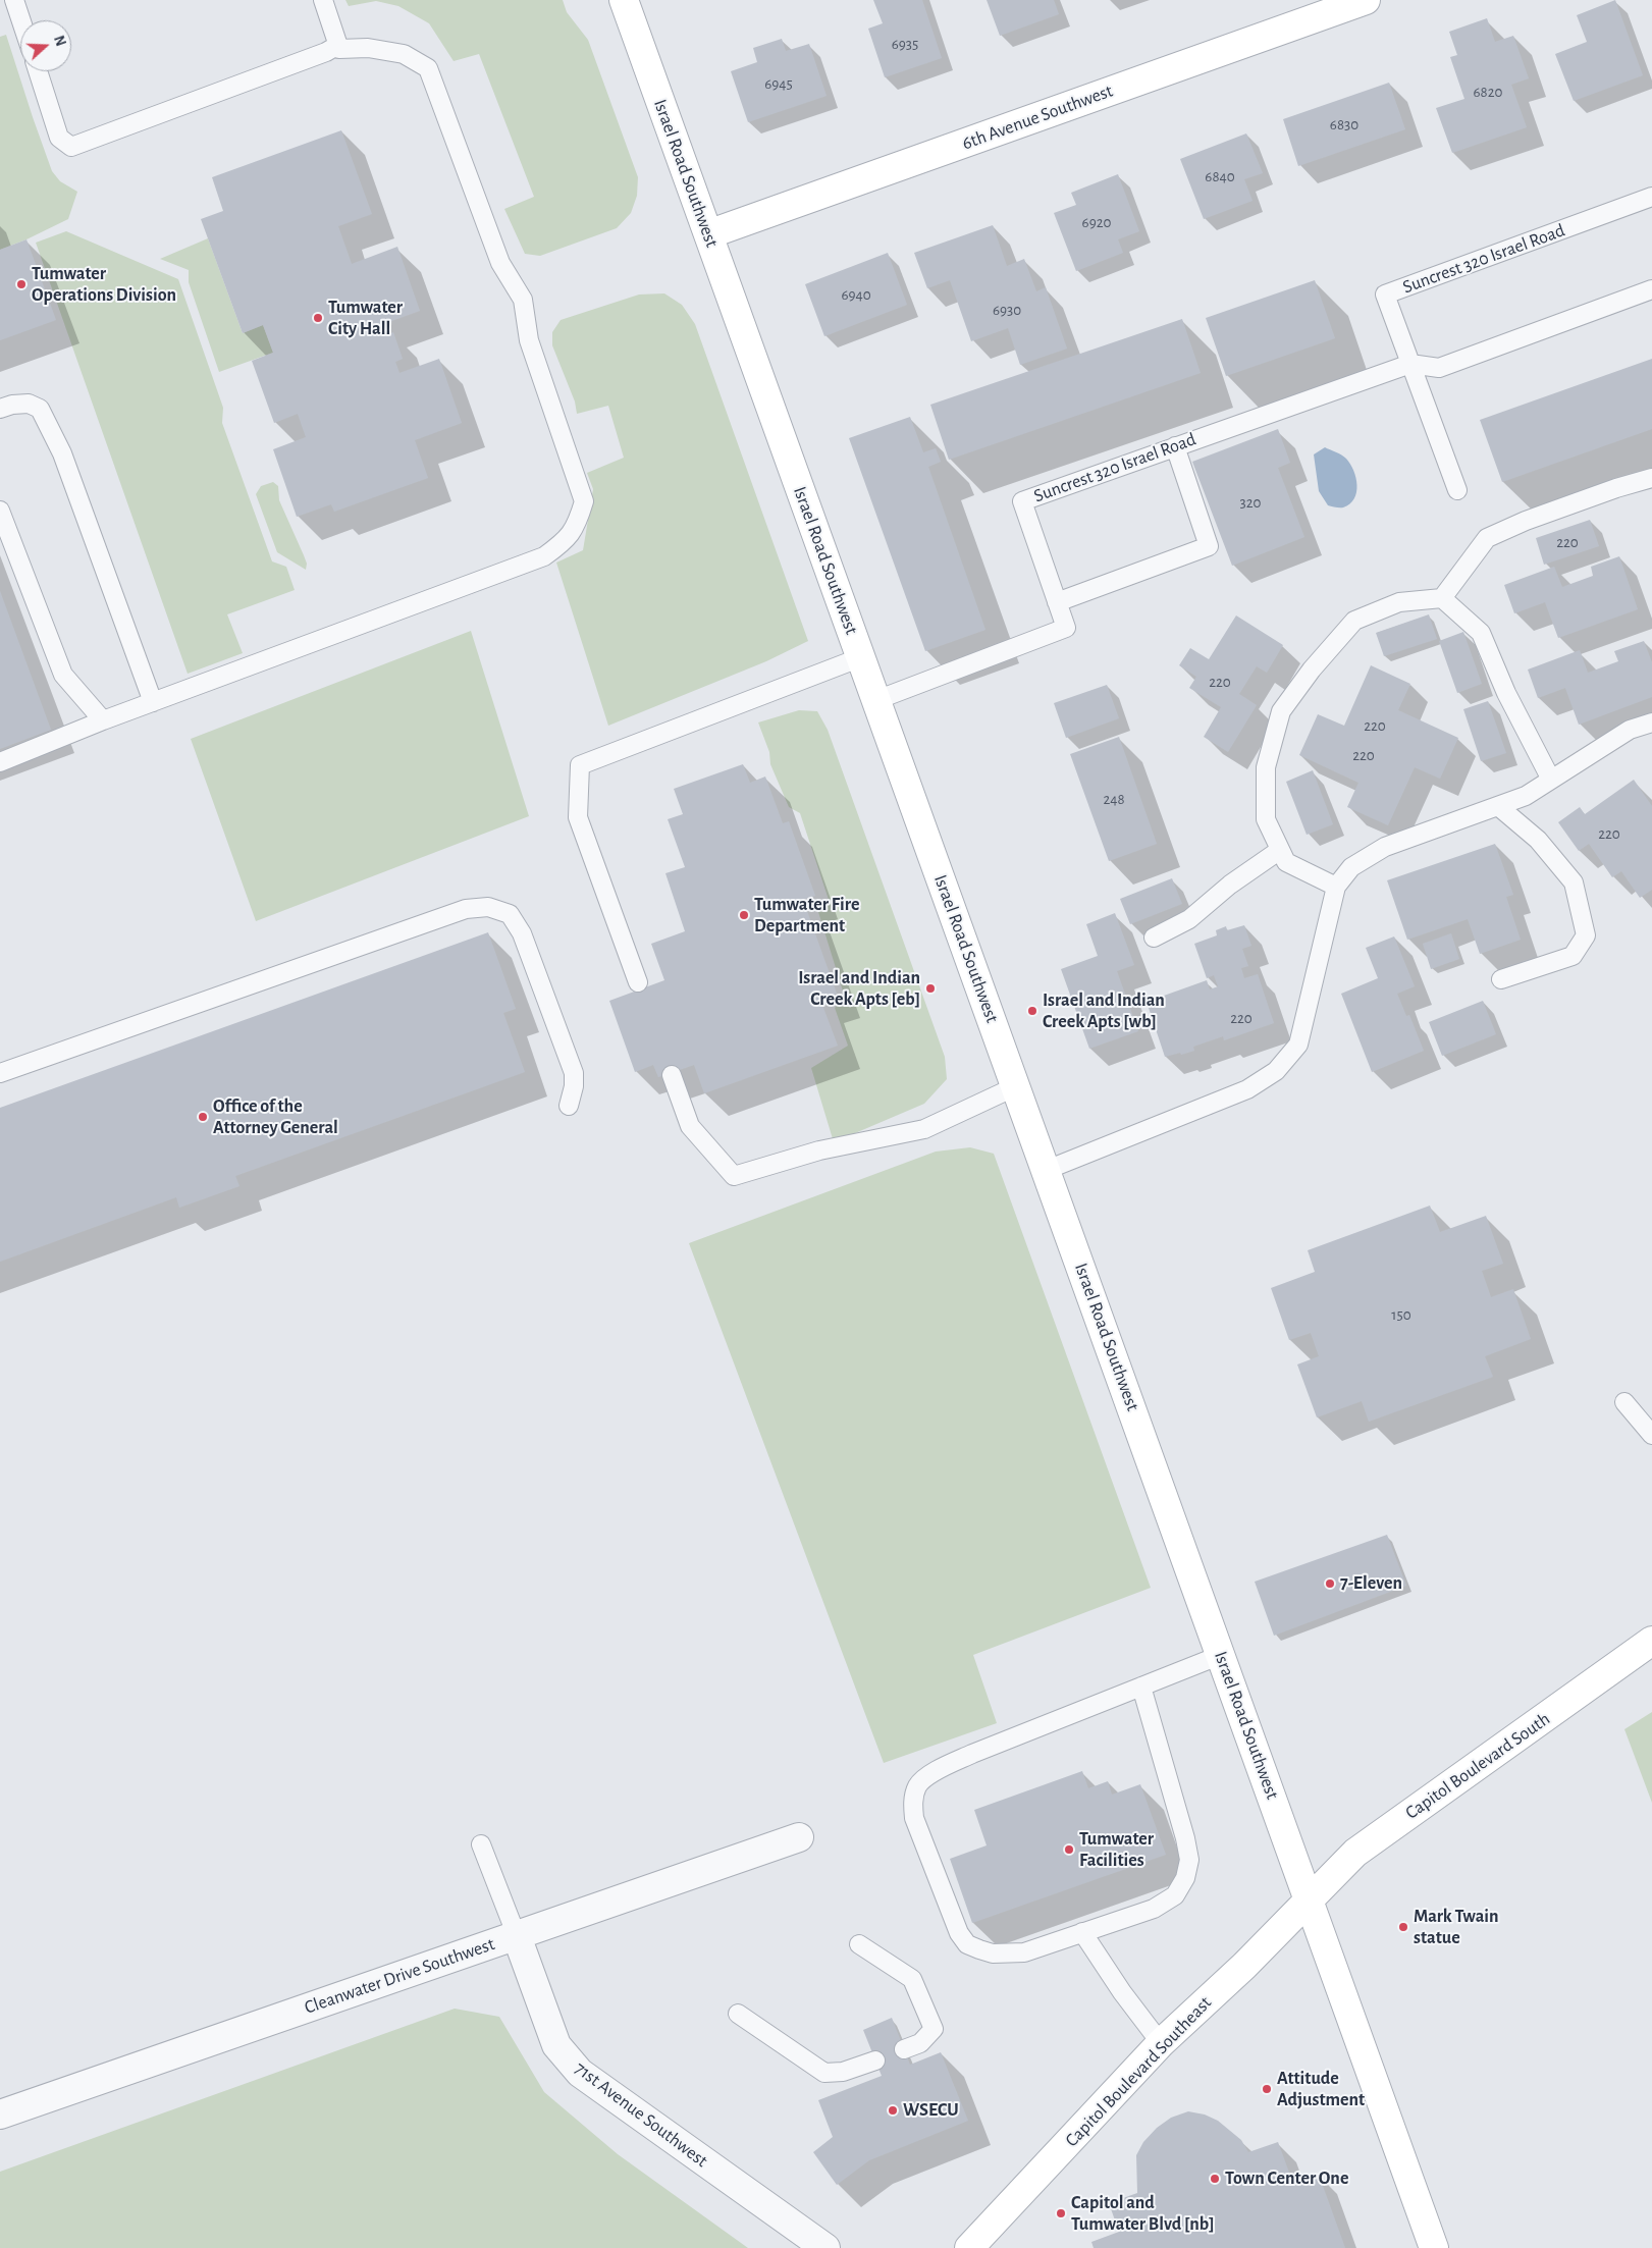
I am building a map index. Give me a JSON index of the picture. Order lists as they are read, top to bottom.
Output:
{
  "streets": {
    "street": [
      "6th Avenue Southwest",
      "Israel Road Southwest",
      "Capitol Boulevard South",
      "Cleanwater Drive Southwest",
      "Capitol Boulevard Southeast",
      "71st Avenue Southwest"
    ],
    "lane": ["Suncrest 320 Israel Road"]
  },
  "crossings": [
    ["6th Avenue Southwest", "Israel Road Southwest"],
    ["Israel Road Southwest", "Suncrest 320 Israel Road"],
    ["Israel Road Southwest", "Capitol Boulevard South"],
    ["Israel Road Southwest", "Capitol Boulevard Southeast"],
    ["Capitol Boulevard South", "Capitol Boulevard Southeast"],
    ["Cleanwater Drive Southwest", "71st Avenue Southwest"]
  ],
  "places": [
    "Tumwater Operations Division",
    "Tumwater City Hall",
    "Tumwater Fire Department",
    "Israel and Indian Creek Apts [eb]",
    "Israel and Indian Creek Apts [wb]",
    "Office of the Attorney General",
    "7-Eleven",
    "Tumwater Facilities",
    "Mark Twain statue",
    "Attitude Adjustment",
    "WSECU",
    "Town Center One",
    "Capitol and Tumwater Blvd [nb]"
  ],
  "house_numbers": [
    "6935",
    "6945",
    "6820",
    "6830",
    "6840",
    "6920",
    "6940",
    "6930",
    "320",
    "220",
    "220",
    "220",
    "220",
    "248",
    "220",
    "220",
    "150"
  ],
  "north": "right"
}
